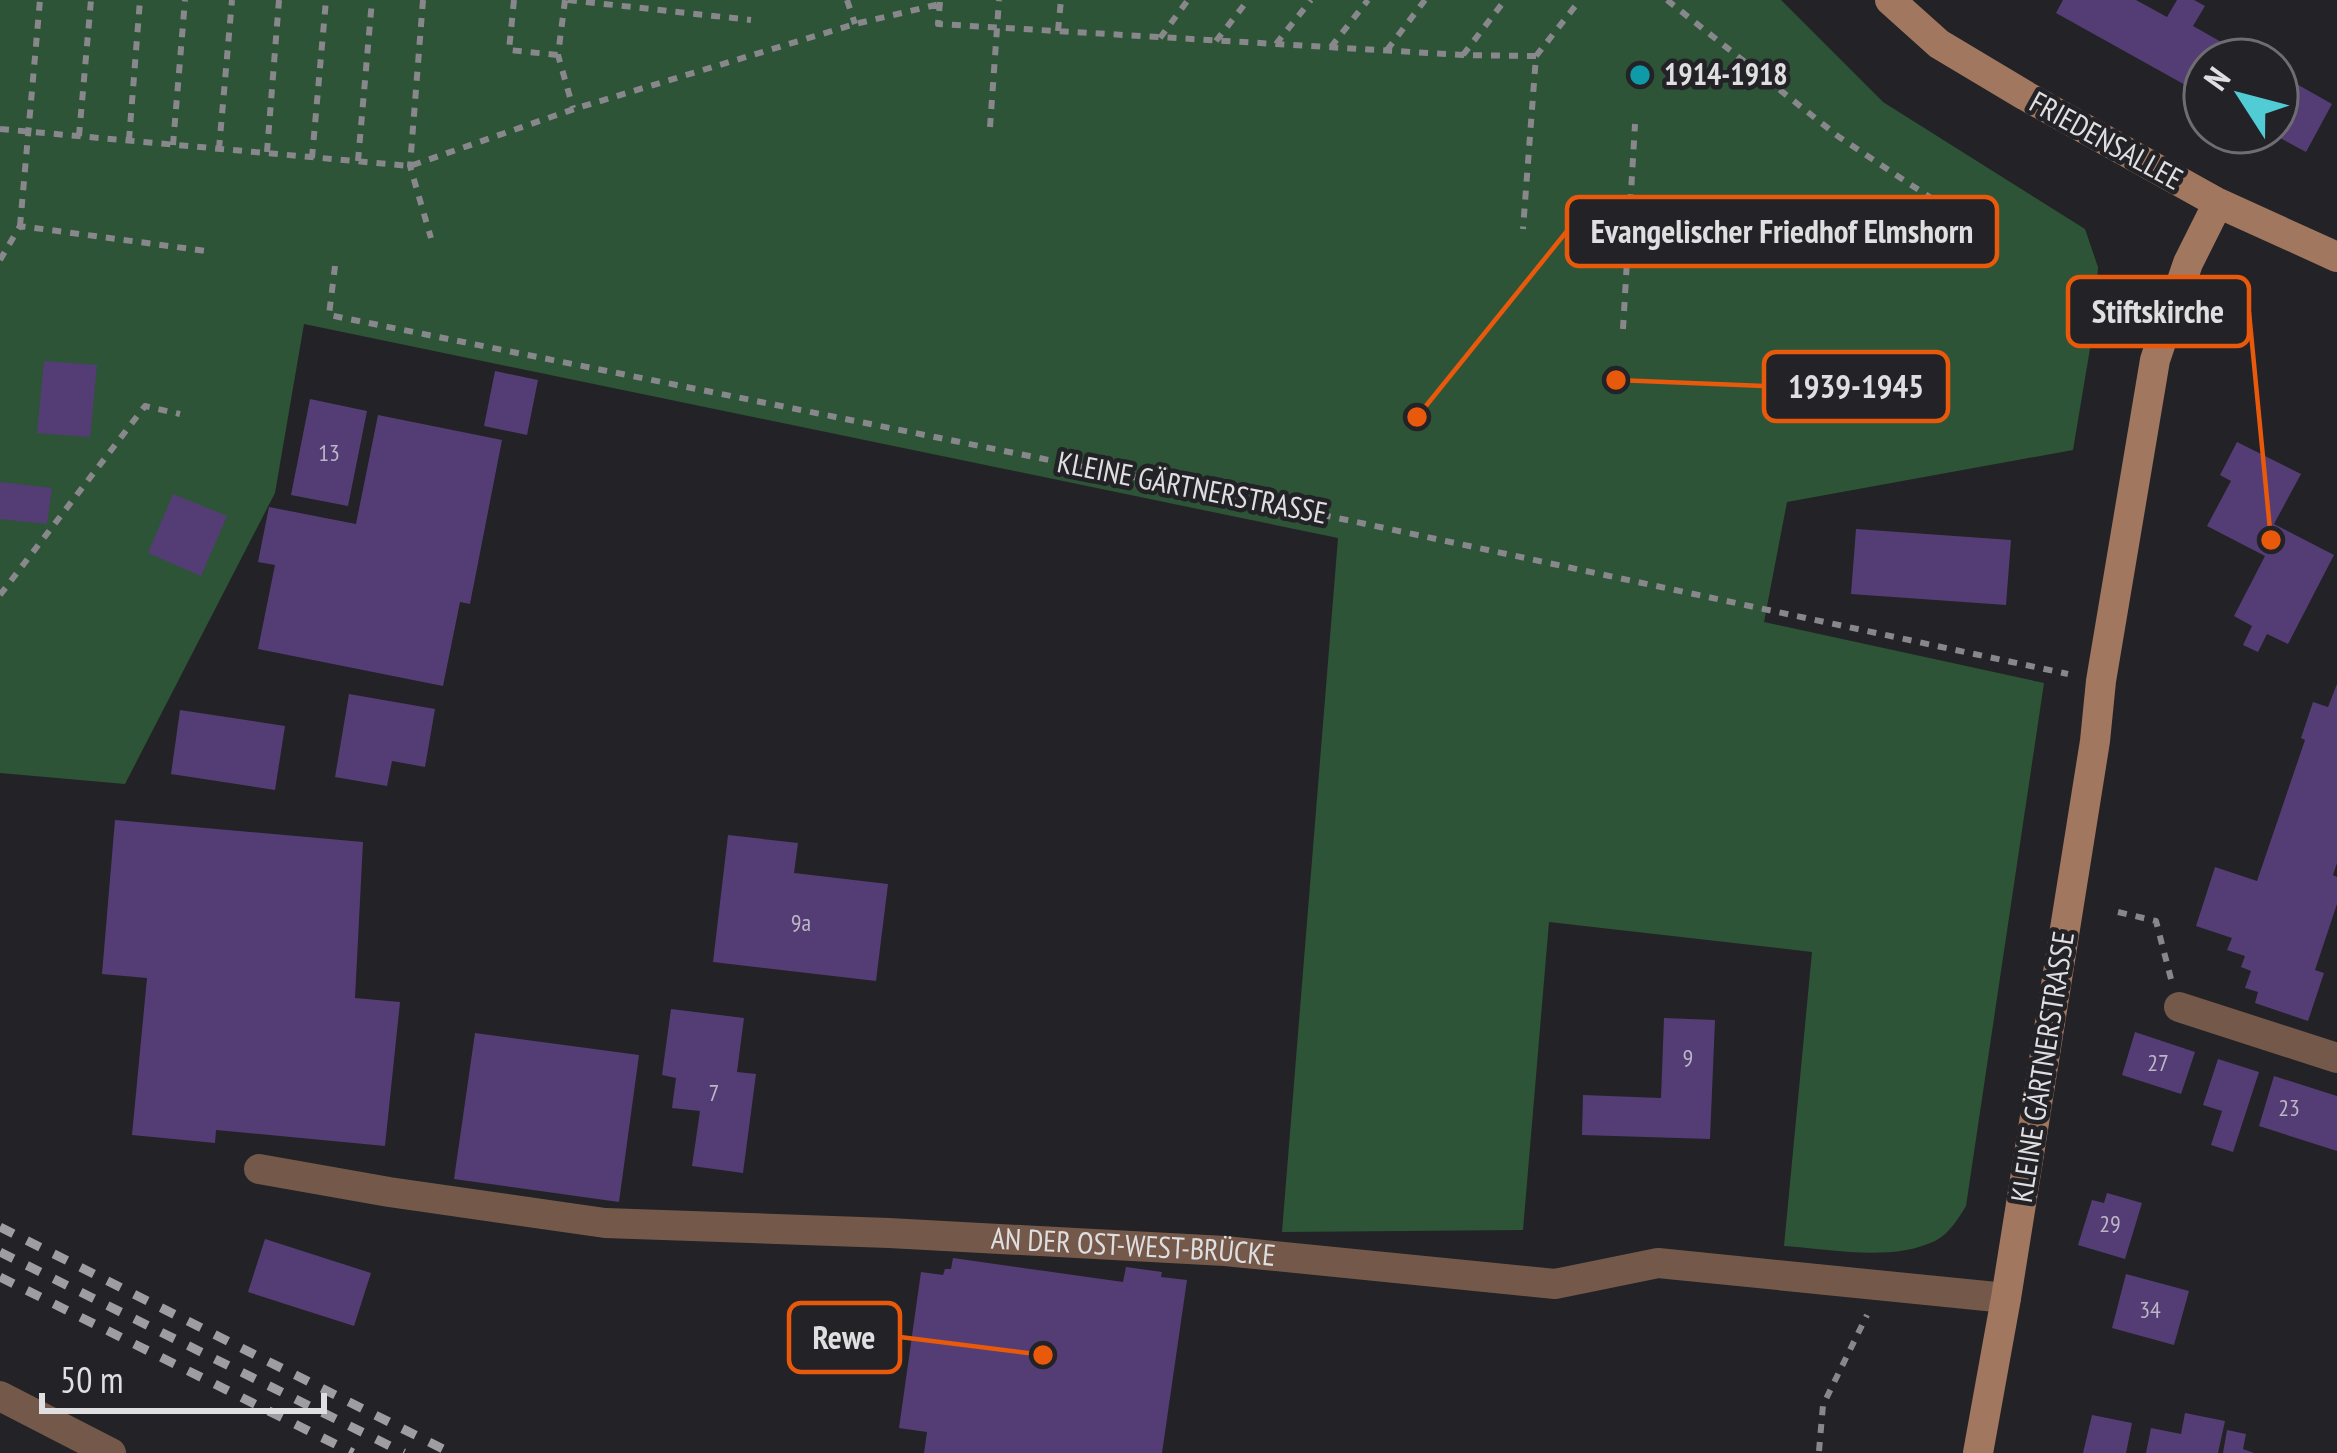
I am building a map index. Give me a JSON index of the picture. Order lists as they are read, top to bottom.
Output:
{
  "streets": {
    "main road": ["FRIEDENSALLEE", "KLEINE GÄRTNERSTRASSE"],
    "street": ["AN DER OST-WEST-BRÜCKE"]
  },
  "crossings": [
    ["FRIEDENSALLEE", "KLEINE GÄRTNERSTRASSE"],
    ["KLEINE GÄRTNERSTRASSE", "AN DER OST-WEST-BRÜCKE"]
  ],
  "places": [
    "1914-1918",
    "1939-1945",
    "Evangelischer Friedhof Elmshorn",
    "Stiftskirche",
    "Rewe"
  ],
  "house_numbers": [
    "13",
    "9a",
    "9",
    "27",
    "7",
    "23",
    "29",
    "34"
  ],
  "scale_bar": "50 m",
  "north": "top left"
}
